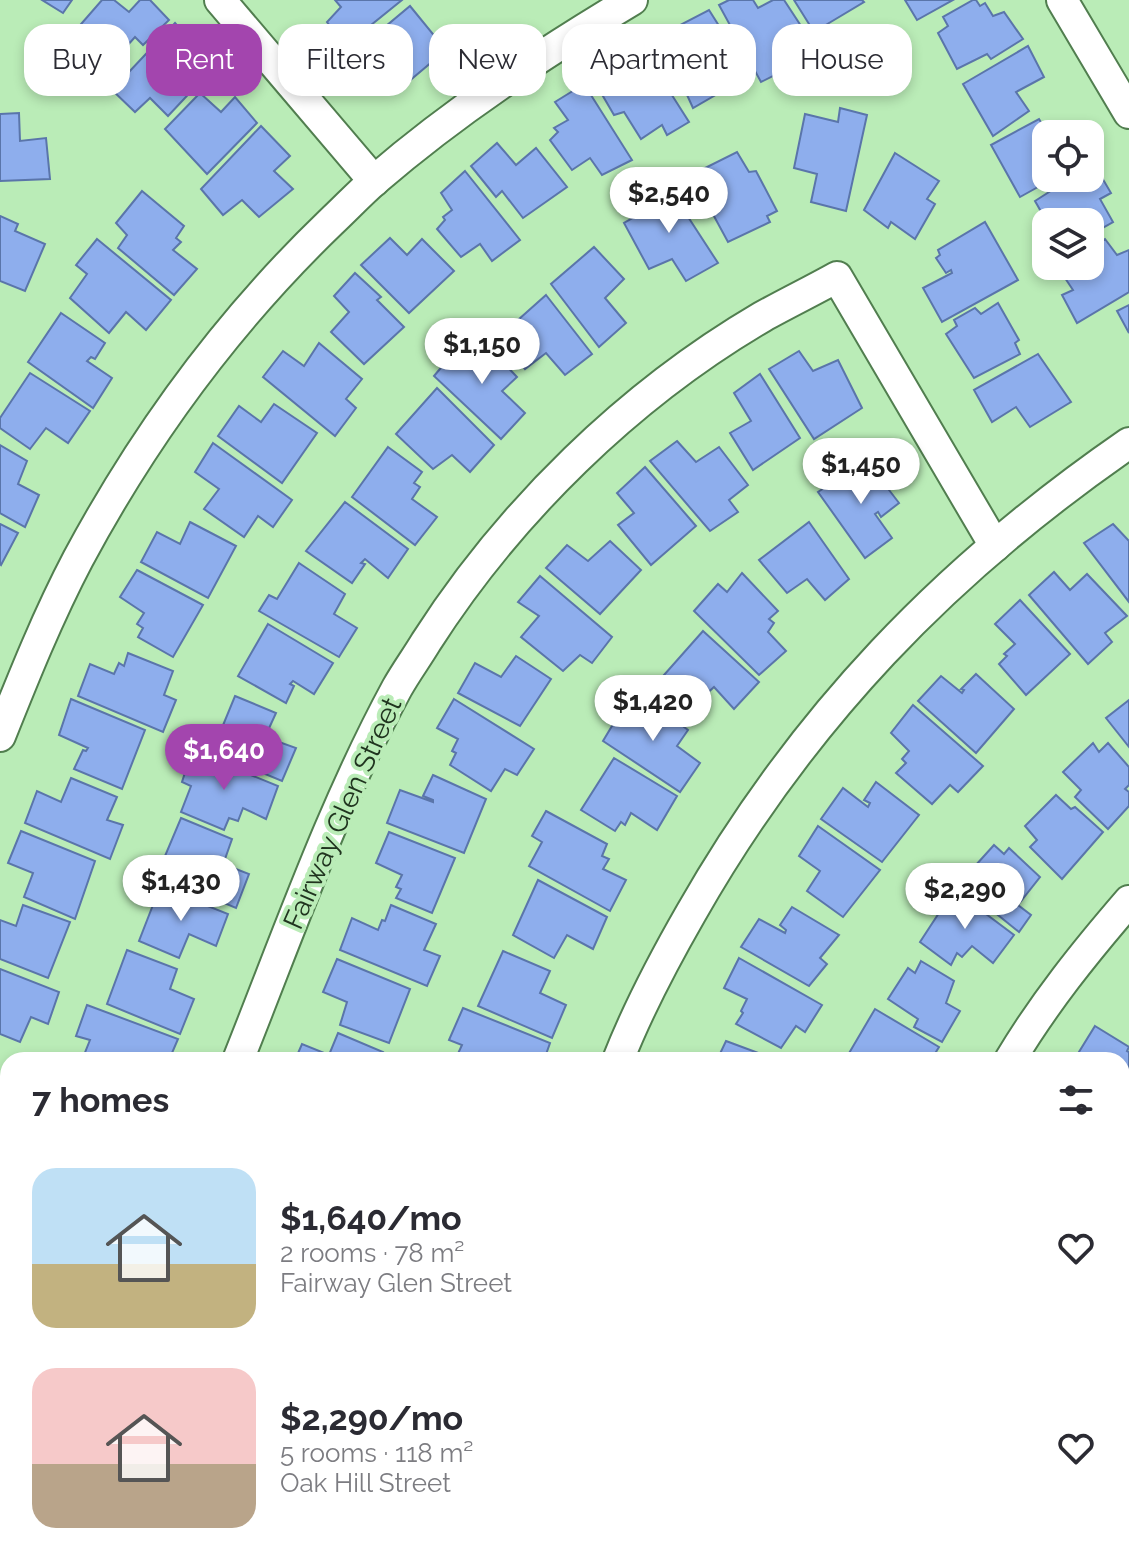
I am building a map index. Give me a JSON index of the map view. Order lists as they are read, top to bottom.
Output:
{
  "streets": {
    "street": ["Fairway Glen Street"]
  },
  "page": {
    "chip": [
      "Buy",
      "Rent",
      "Filters",
      "New",
      "Apartment",
      "House"
    ],
    "price": [
      "$2,540",
      "$1,150",
      "$1,450",
      "$1,420",
      "$1,640",
      "$1,430",
      "$2,290"
    ],
    "heading": "7 homes",
    "list": [
      {
        "name": "$1,640/mo",
        "note": "2 rooms · 78 m² · Fairway Glen Street"
      },
      {
        "name": "$2,290/mo",
        "note": "5 rooms · 118 m² · Oak Hill Street"
      }
    ]
  }
}
